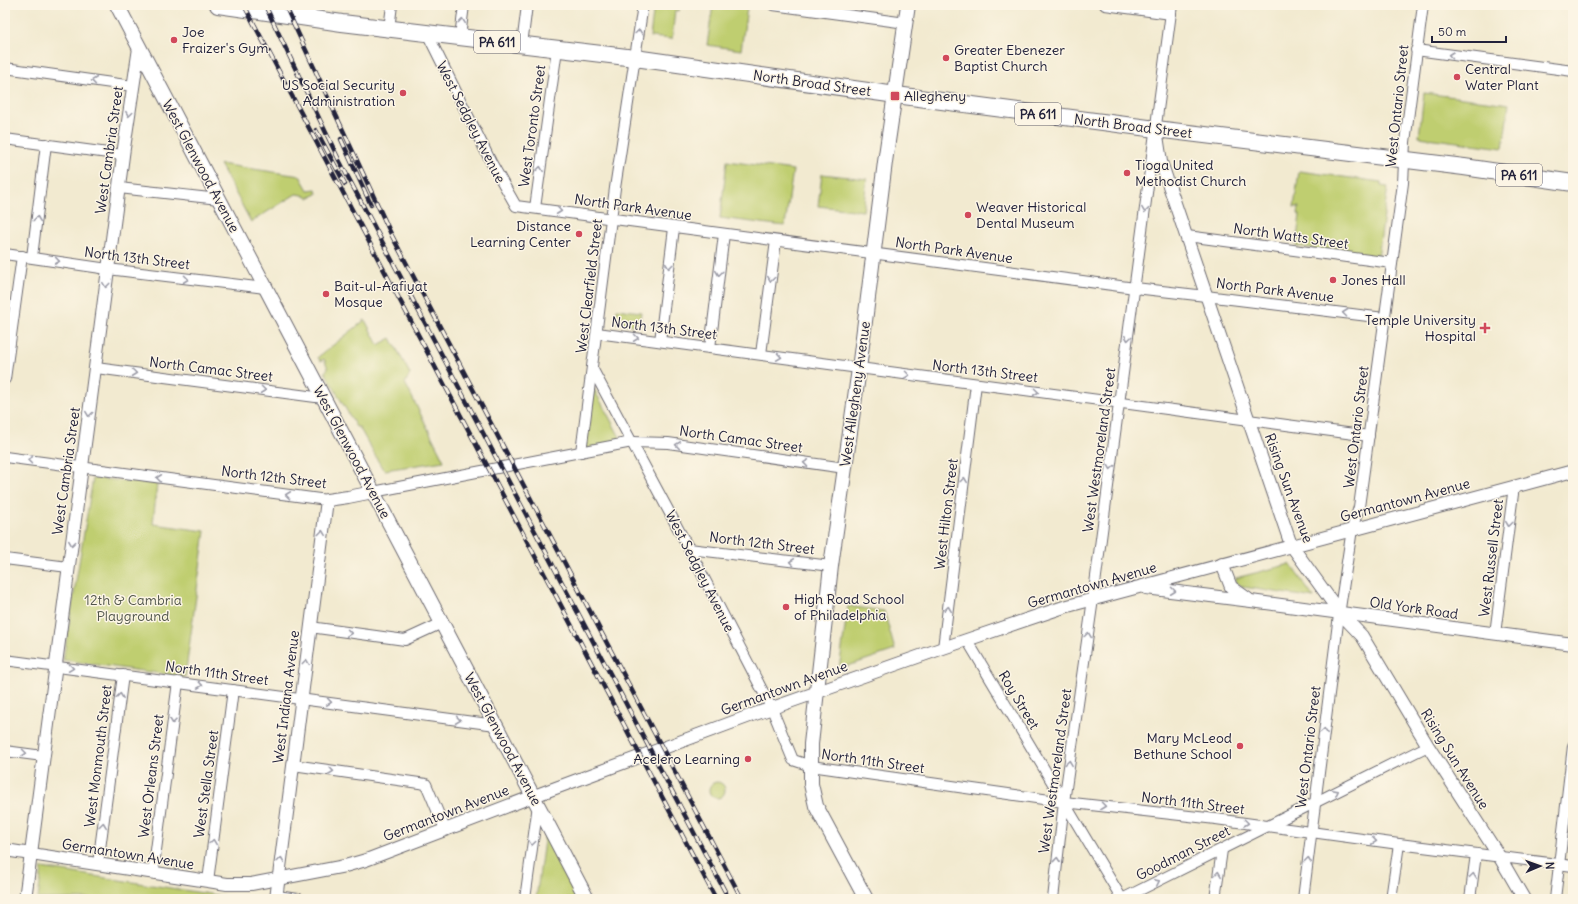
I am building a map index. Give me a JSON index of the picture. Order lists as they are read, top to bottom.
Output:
{
  "streets": {
    "main road": [
      "PA 611",
      "North Broad Street",
      "West Glenwood Avenue",
      "West Allegheny Avenue"
    ],
    "street": [
      "West Ontario Street",
      "West Sedgley Avenue",
      "West Toronto Street",
      "West Cambria Street",
      "North Park Avenue",
      "North Watts Street",
      "North 13th Street",
      "West Clearfield Street",
      "North Camac Street",
      "West Westmoreland Street",
      "North 12th Street",
      "Rising Sun Avenue",
      "Germantown Avenue",
      "West Hilton Street",
      "West Russell Street",
      "Old York Road",
      "North 11th Street",
      "West Indiana Avenue",
      "Roy Street",
      "West Monmouth Street",
      "West Orleans Street",
      "West Stella Street",
      "Goodman Street"
    ]
  },
  "crossings": [
    ["North Broad Street", "West Ontario Street"],
    ["North Broad Street", "West Sedgley Avenue"],
    ["North Broad Street", "West Toronto Street"],
    ["North Broad Street", "West Clearfield Street"],
    ["North Broad Street", "West Allegheny Avenue"],
    ["North Broad Street", "West Westmoreland Street"],
    ["North Broad Street", "Rising Sun Avenue"],
    ["West Ontario Street", "North Park Avenue"],
    ["West Ontario Street", "North Watts Street"],
    ["West Ontario Street", "North 13th Street"],
    ["West Ontario Street", "Rising Sun Avenue"],
    ["West Ontario Street", "Germantown Avenue"],
    ["West Ontario Street", "Old York Road"],
    ["West Ontario Street", "North 11th Street"],
    ["West Ontario Street", "Goodman Street"],
    ["West Sedgley Avenue", "North Park Avenue"],
    ["West Sedgley Avenue", "West Clearfield Street"],
    ["West Sedgley Avenue", "North Camac Street"],
    ["West Sedgley Avenue", "West Allegheny Avenue"],
    ["West Sedgley Avenue", "North 12th Street"],
    ["West Sedgley Avenue", "Germantown Avenue"],
    ["West Sedgley Avenue", "North 11th Street"],
    ["West Toronto Street", "North Park Avenue"],
    ["West Cambria Street", "West Glenwood Avenue"],
    ["West Cambria Street", "North 13th Street"],
    ["West Cambria Street", "North Camac Street"],
    ["West Cambria Street", "North 12th Street"],
    ["West Cambria Street", "Germantown Avenue"],
    ["West Cambria Street", "North 11th Street"],
    ["West Glenwood Avenue", "North 13th Street"],
    ["West Glenwood Avenue", "North Camac Street"],
    ["West Glenwood Avenue", "North 12th Street"],
    ["West Glenwood Avenue", "Germantown Avenue"],
    ["West Glenwood Avenue", "North 11th Street"],
    ["North Park Avenue", "West Clearfield Street"],
    ["North Park Avenue", "West Allegheny Avenue"],
    ["North Park Avenue", "West Westmoreland Street"],
    ["North Park Avenue", "Rising Sun Avenue"],
    ["North Watts Street", "Rising Sun Avenue"],
    ["North 13th Street", "West Clearfield Street"],
    ["North 13th Street", "West Allegheny Avenue"],
    ["North 13th Street", "West Westmoreland Street"],
    ["North 13th Street", "Rising Sun Avenue"],
    ["North 13th Street", "West Hilton Street"],
    ["West Clearfield Street", "North 12th Street"],
    ["North Camac Street", "West Allegheny Avenue"],
    ["North Camac Street", "North 12th Street"],
    ["West Allegheny Avenue", "North 12th Street"],
    ["West Allegheny Avenue", "Germantown Avenue"],
    ["West Allegheny Avenue", "North 11th Street"],
    ["West Westmoreland Street", "Rising Sun Avenue"],
    ["West Westmoreland Street", "Germantown Avenue"],
    ["West Westmoreland Street", "North 11th Street"],
    ["West Westmoreland Street", "Roy Street"],
    ["North 12th Street", "West Indiana Avenue"],
    ["Rising Sun Avenue", "Germantown Avenue"],
    ["Rising Sun Avenue", "Old York Road"],
    ["Rising Sun Avenue", "North 11th Street"],
    ["Rising Sun Avenue", "Goodman Street"],
    ["Germantown Avenue", "West Hilton Street"],
    ["Germantown Avenue", "West Russell Street"],
    ["Germantown Avenue", "Old York Road"],
    ["Germantown Avenue", "West Indiana Avenue"],
    ["Germantown Avenue", "Roy Street"],
    ["Germantown Avenue", "West Monmouth Street"],
    ["Germantown Avenue", "West Orleans Street"],
    ["Germantown Avenue", "West Stella Street"],
    ["West Russell Street", "Old York Road"],
    ["North 11th Street", "West Indiana Avenue"],
    ["North 11th Street", "Roy Street"],
    ["North 11th Street", "West Monmouth Street"],
    ["North 11th Street", "West Orleans Street"],
    ["North 11th Street", "West Stella Street"],
    ["North 11th Street", "Goodman Street"],
    ["Roy Street", "Goodman Street"]
  ],
  "one_way": [
    "West Toronto Street",
    "North 13th Street",
    "North 12th Street",
    "West Hilton Street",
    "West Russell Street",
    "North 11th Street",
    "West Indiana Avenue",
    "West Monmouth Street",
    "West Orleans Street",
    "West Stella Street",
    "Goodman Street"
  ],
  "parks": ["12th & Cambria Playground"],
  "places": {
    "other": [
      "Joe Fraizer's Gym",
      "Greater Ebenezer Baptist Church",
      "Central Water Plant",
      "US Social Security Administration",
      "Tioga United Methodist Church",
      "Weaver Historical Dental Museum",
      "Distance Learning Center",
      "Jones Hall",
      "Bait-ul-Aafiyat Mosque",
      "High Road School of Philadelphia",
      "Mary McLeod Bethune School",
      "Acelero Learning"
    ],
    "transit": ["Allegheny"],
    "health": ["Temple University Hospital"]
  },
  "scale_bar": "50 m",
  "north": "right"
}
